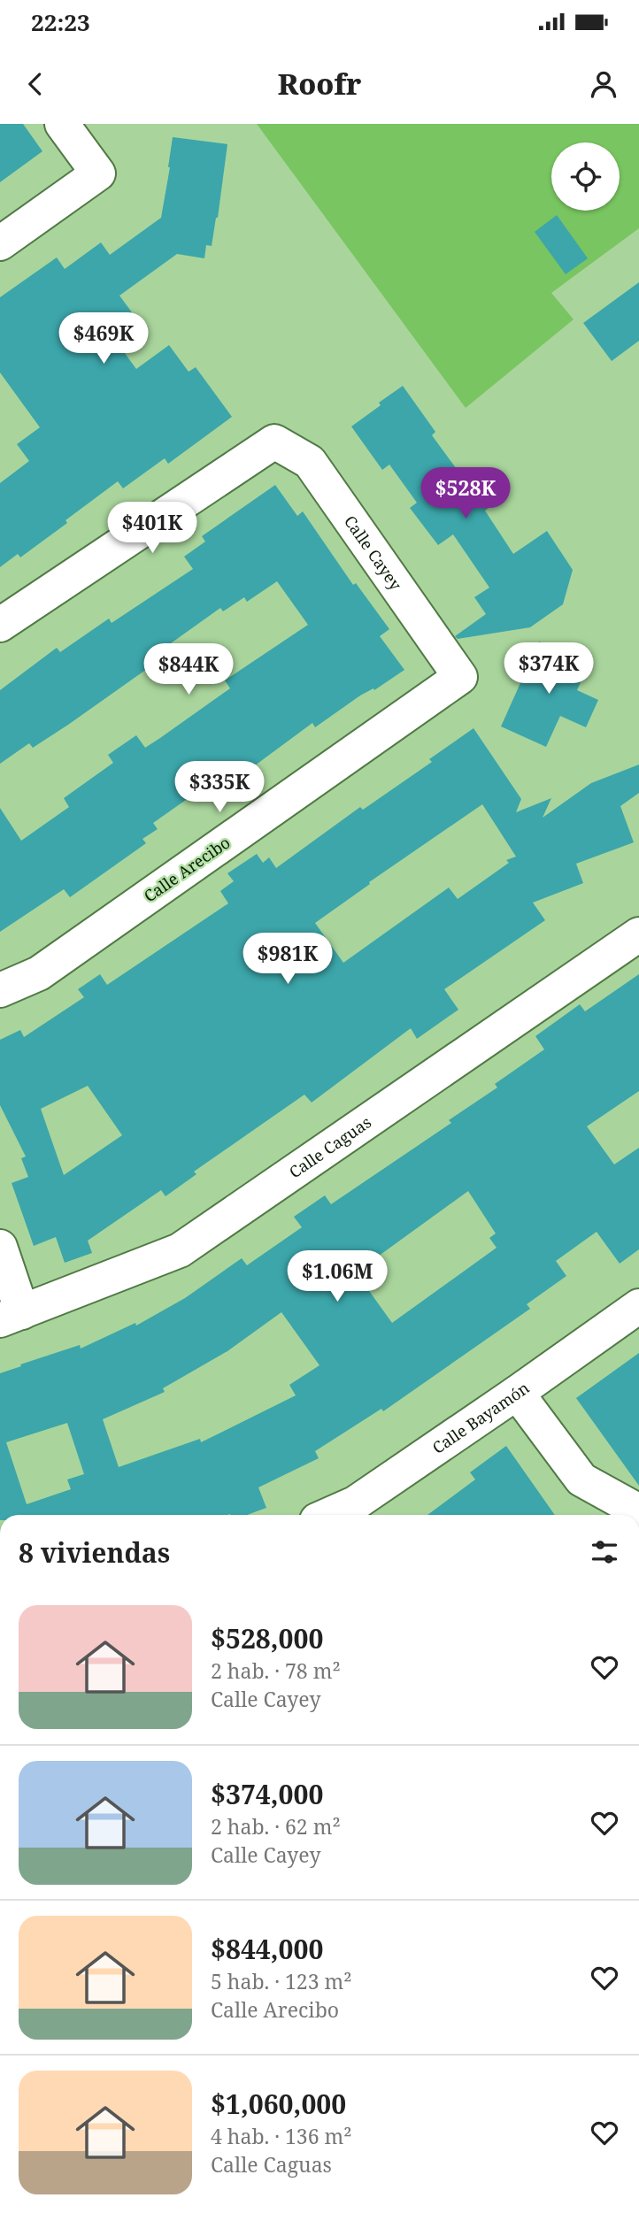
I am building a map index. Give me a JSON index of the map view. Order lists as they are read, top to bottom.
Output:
{
  "streets": {
    "street": [
      "Calle Cayey",
      "Calle Arecibo",
      "Calle Caguas",
      "Calle Bayamón"
    ]
  },
  "crossings": [
    ["Calle Cayey", "Calle Arecibo"]
  ],
  "page": {
    "status": "22:23",
    "header": "Roofr",
    "price": [
      "$469K",
      "$528K",
      "$401K",
      "$374K",
      "$844K",
      "$335K",
      "$981K",
      "$1.06M"
    ],
    "heading": "8 viviendas",
    "list": [
      {
        "name": "$528,000",
        "note": "2 hab. · 78 m² · Calle Cayey"
      },
      {
        "name": "$374,000",
        "note": "2 hab. · 62 m² · Calle Cayey"
      },
      {
        "name": "$844,000",
        "note": "5 hab. · 123 m² · Calle Arecibo"
      },
      {
        "name": "$1,060,000",
        "note": "4 hab. · 136 m² · Calle Caguas"
      }
    ]
  }
}
